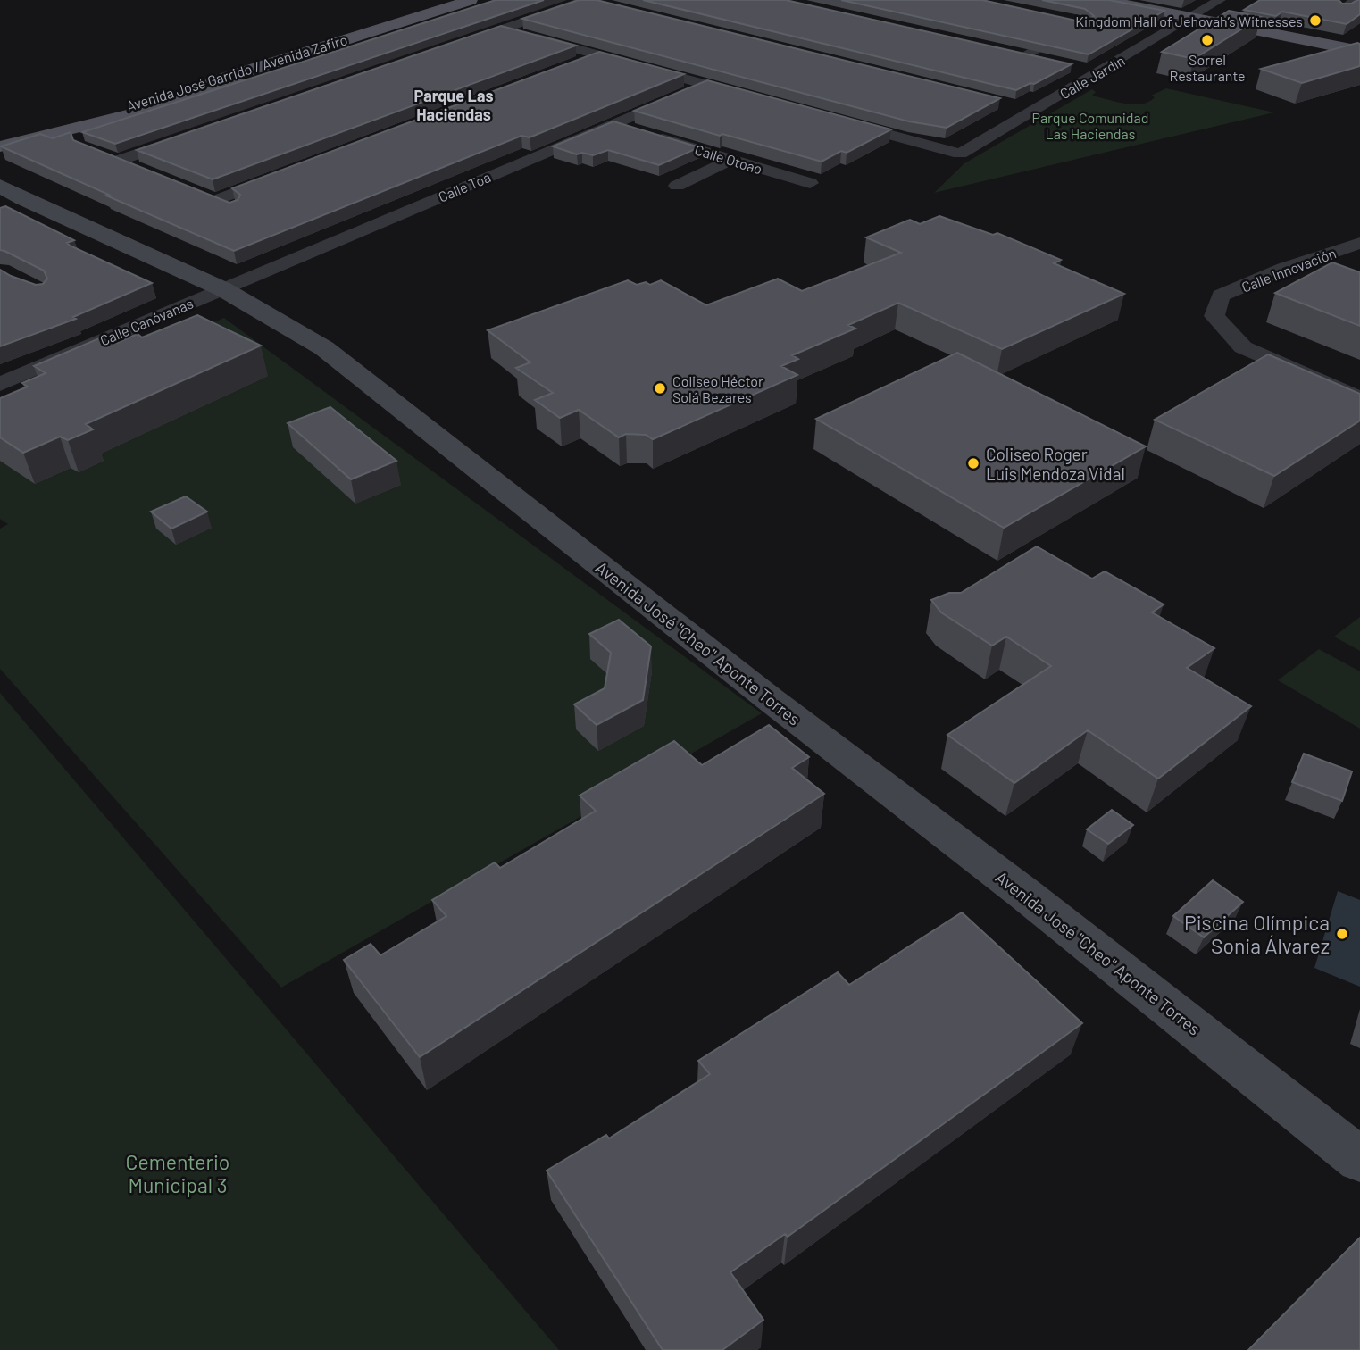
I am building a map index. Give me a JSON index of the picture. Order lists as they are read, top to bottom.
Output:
{
  "streets": {
    "main road": ["Avenida José Garrido / Avenida Zafiro"],
    "street": [
      "Calle Jardín",
      "Calle Otoao",
      "Calle Toa",
      "Calle Innovación",
      "Calle Canóvanas",
      "Avenida José \"Cheo\" Aponte Torres"
    ]
  },
  "crossings": [
    ["Calle Otoao", "Calle Toa"],
    ["Calle Toa", "Calle Canóvanas"],
    ["Calle Toa", "Avenida José \"Cheo\" Aponte Torres"],
    ["Calle Canóvanas", "Avenida José \"Cheo\" Aponte Torres"]
  ],
  "districts": ["Parque Las Haciendas"],
  "parks": ["Parque Comunidad Las Haciendas", "Cementerio Municipal 3"],
  "places": [
    "Kingdom Hall of Jehovah’s Witnesses",
    "Sorrel Restaurante",
    "Coliseo Héctor Solá Bezares",
    "Coliseo Roger Luis Mendoza Vidal",
    "Piscina Olímpica Sonia Álvarez"
  ]
}
